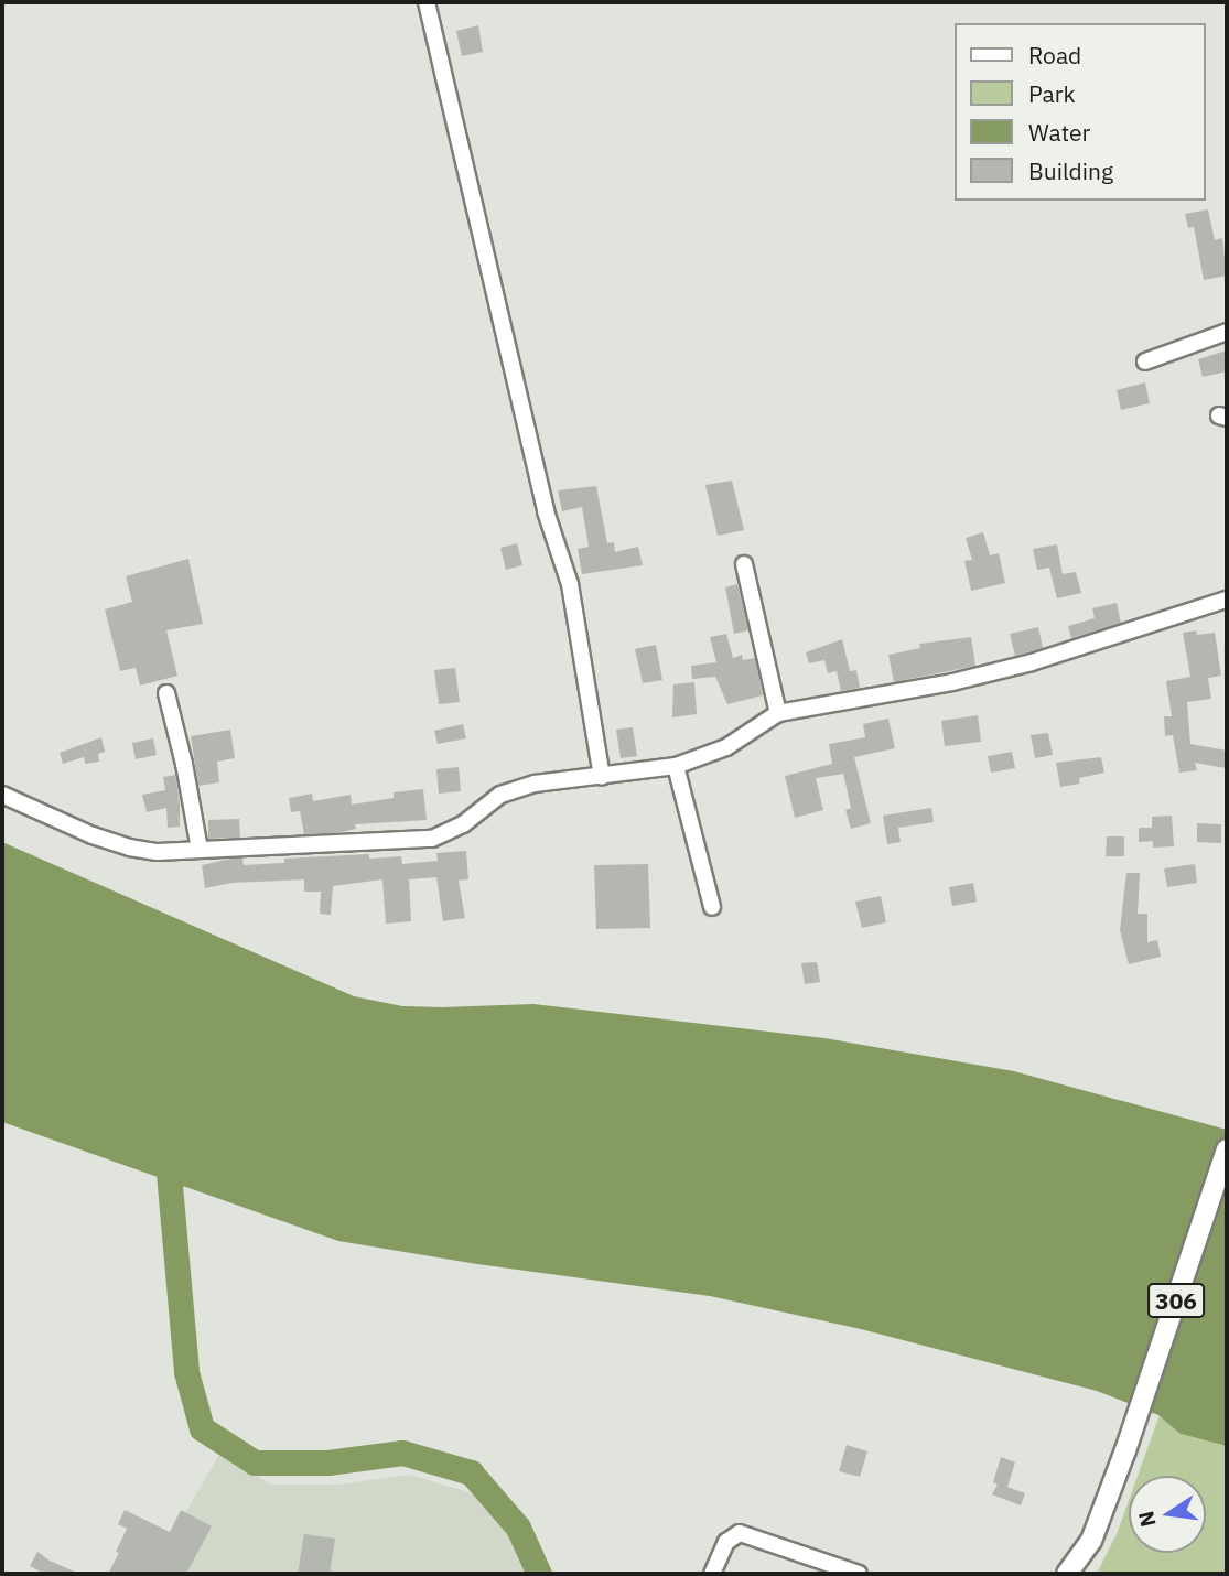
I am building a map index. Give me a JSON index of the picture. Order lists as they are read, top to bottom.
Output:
{
  "streets": {
    "main road": ["306"]
  },
  "legend": [
    "Road",
    "Park",
    "Water",
    "Building"
  ],
  "north": "left"
}
